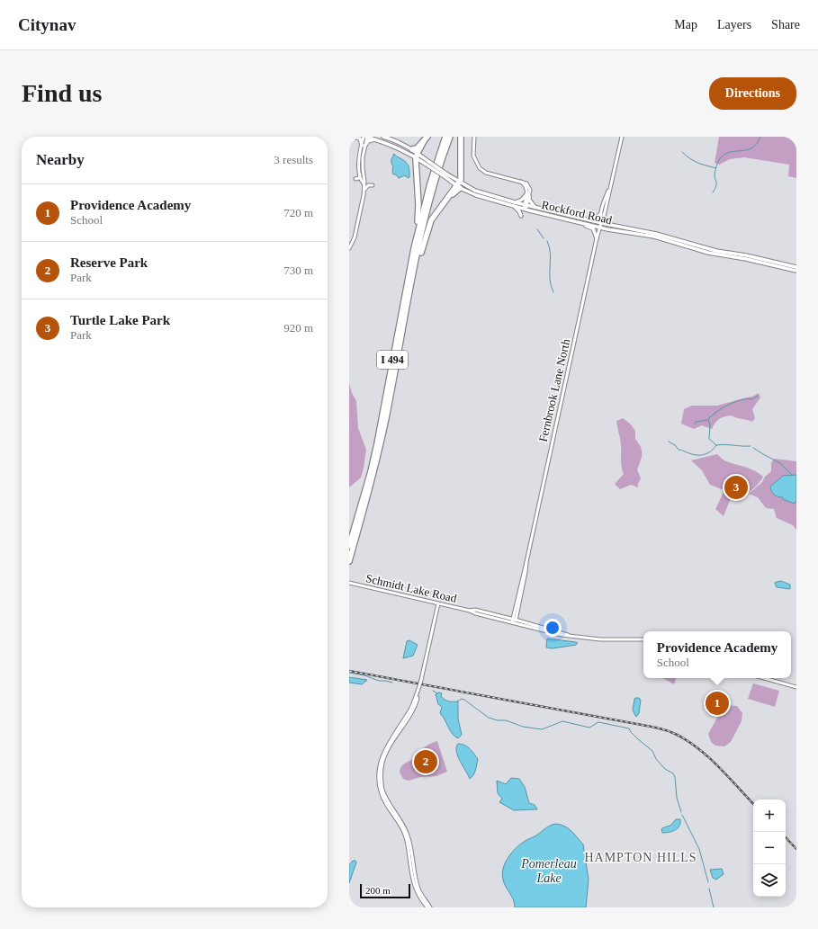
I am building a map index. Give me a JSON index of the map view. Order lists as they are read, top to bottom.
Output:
{
  "streets": {
    "highway": ["I 494"],
    "main road": ["Rockford Road"],
    "street": ["Fernbrook Lane North", "Schmidt Lake Road"]
  },
  "crossings": [
    ["Rockford Road", "Fernbrook Lane North"],
    ["Fernbrook Lane North", "Schmidt Lake Road"]
  ],
  "districts": ["HAMPTON HILLS"],
  "water": ["Pomerleau Lake"],
  "scale_bar": "200 m",
  "page": {
    "header": "Citynav",
    "nav": ["Map", "Layers", "Share"],
    "buttons": "Directions",
    "title": "Find us",
    "heading": ["Nearby", "3 results"],
    "list": [
      {
        "mark": "1",
        "name": "Providence Academy",
        "note": "School",
        "value": "720 m"
      },
      {
        "mark": "2",
        "name": "Reserve Park",
        "note": "Park",
        "value": "730 m"
      },
      {
        "mark": "3",
        "name": "Turtle Lake Park",
        "note": "Park",
        "value": "920 m"
      }
    ],
    "pins": ["3", "1", "2"],
    "popup": ["Providence Academy", "School"],
    "map_buttons": ["+", "−"],
    "scale": "200 m"
  }
}
